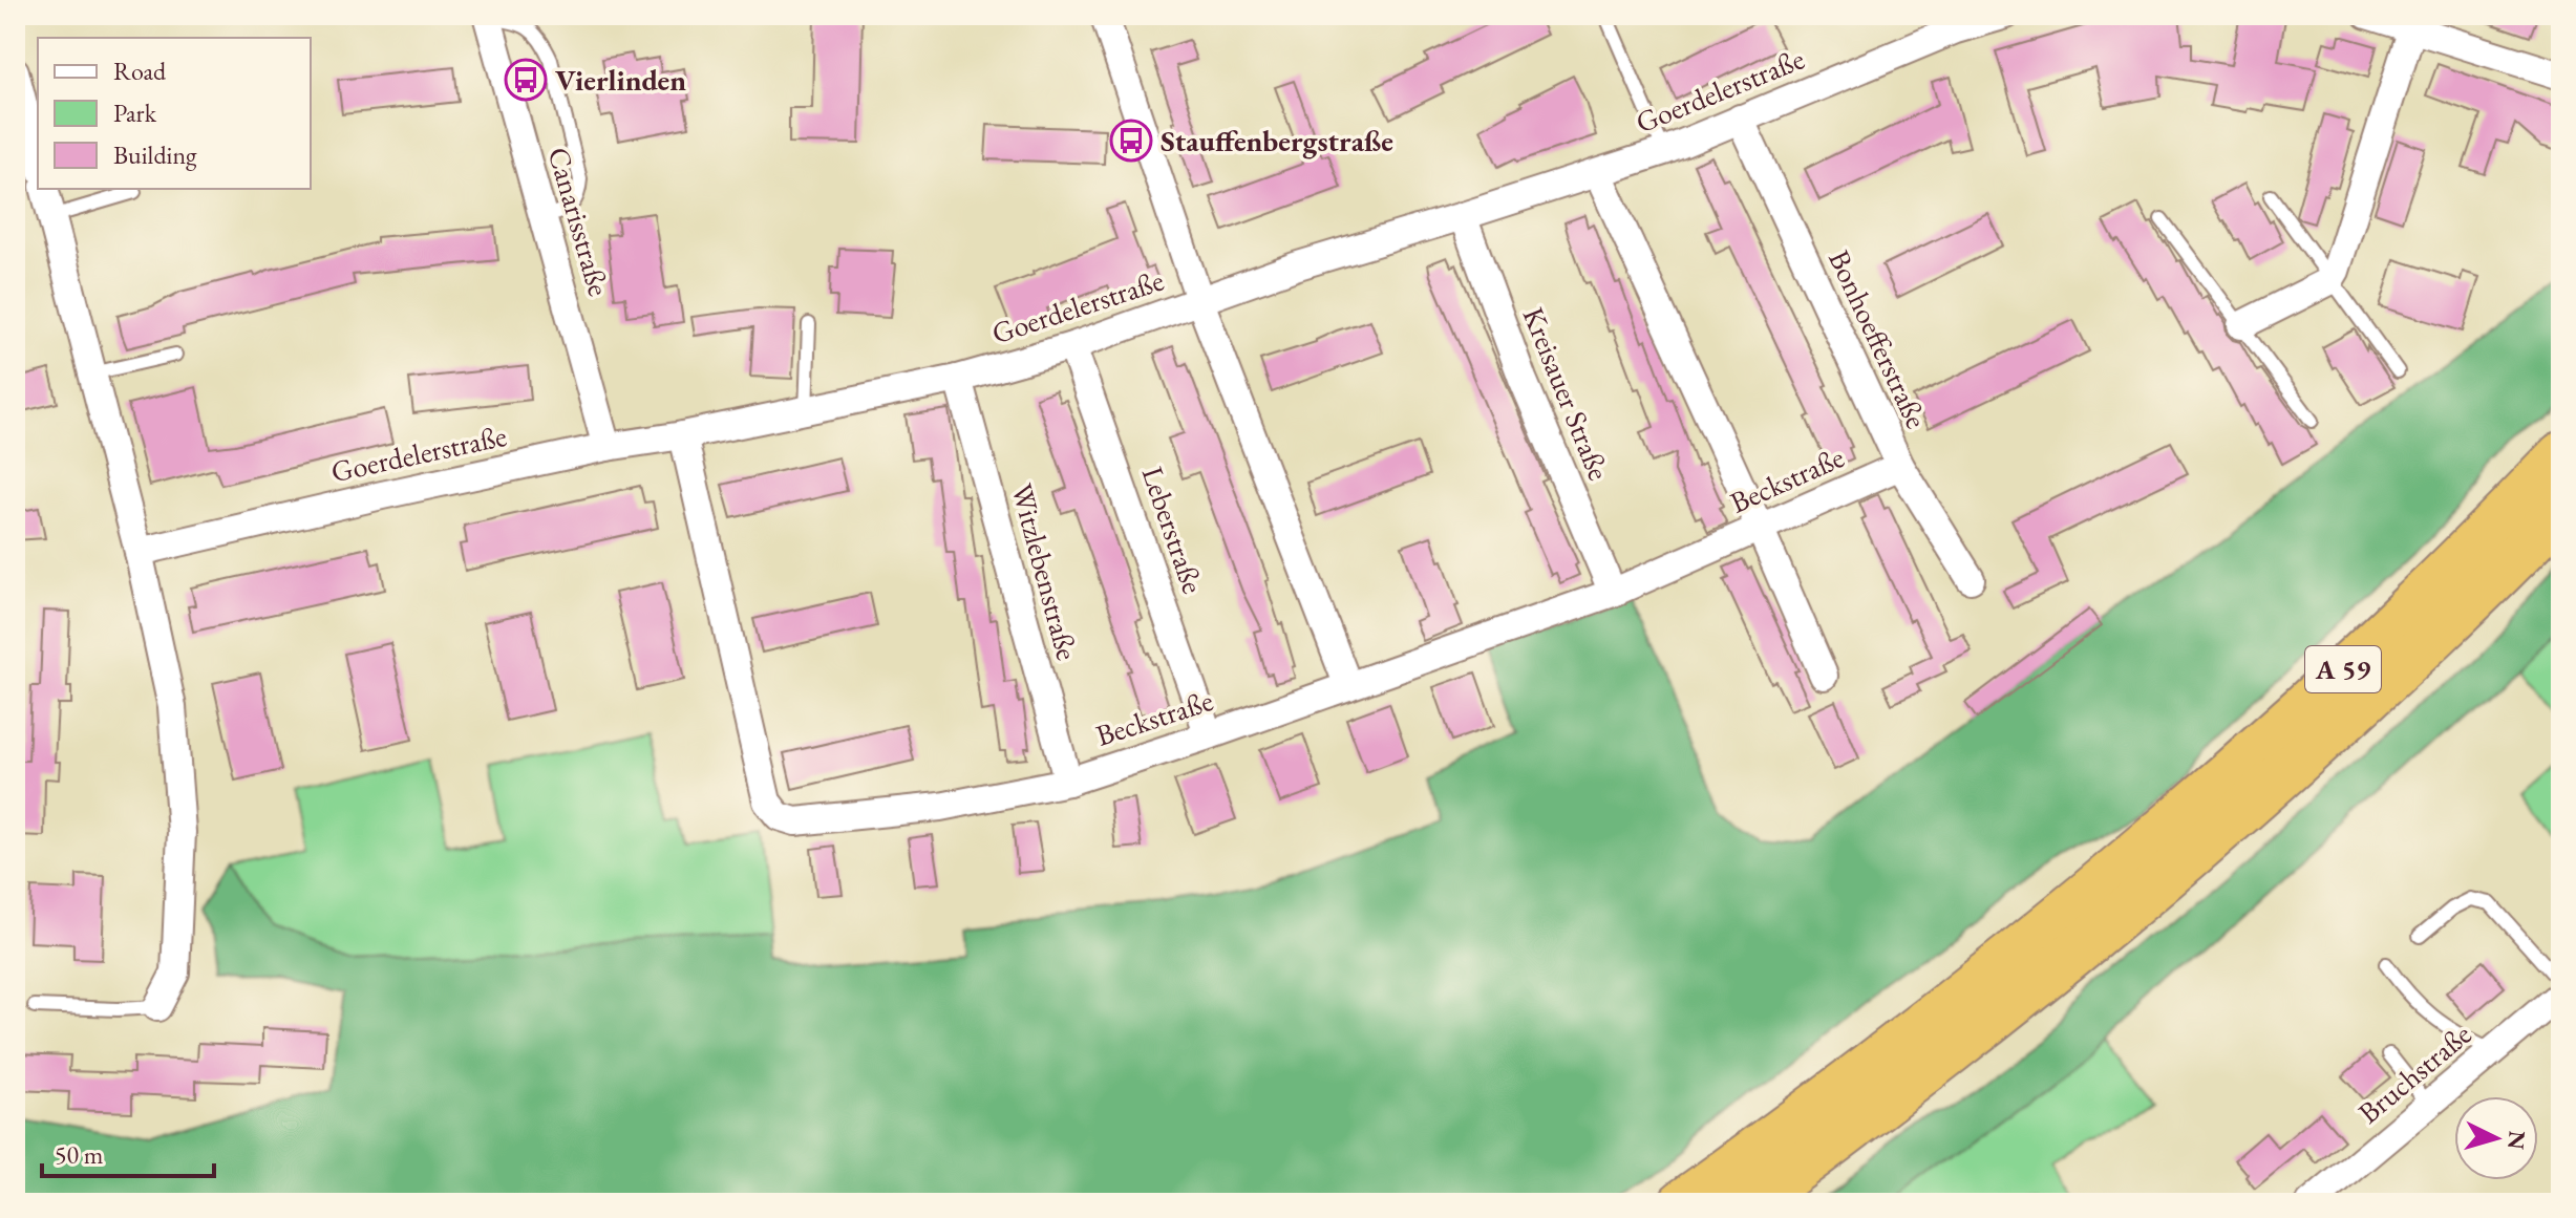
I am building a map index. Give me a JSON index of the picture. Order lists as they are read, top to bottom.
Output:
{
  "streets": {
    "highway": ["A 59"],
    "street": [
      "Goerdelerstraße",
      "Canarisstraße",
      "Bonhoefferstraße",
      "Kreisauer Straße",
      "Beckstraße",
      "Leberstraße",
      "Witzlebenstraße",
      "Bruchstraße"
    ]
  },
  "crossings": [
    ["Goerdelerstraße", "Canarisstraße"],
    ["Goerdelerstraße", "Bonhoefferstraße"],
    ["Goerdelerstraße", "Kreisauer Straße"],
    ["Goerdelerstraße", "Beckstraße"],
    ["Goerdelerstraße", "Leberstraße"],
    ["Goerdelerstraße", "Witzlebenstraße"],
    ["Bonhoefferstraße", "Beckstraße"],
    ["Kreisauer Straße", "Beckstraße"],
    ["Beckstraße", "Leberstraße"],
    ["Beckstraße", "Witzlebenstraße"]
  ],
  "places": {
    "bus stop": ["Vierlinden", "Stauffenbergstraße"]
  },
  "legend": ["Road", "Park", "Building"],
  "scale_bar": "50 m",
  "north": "right"
}
